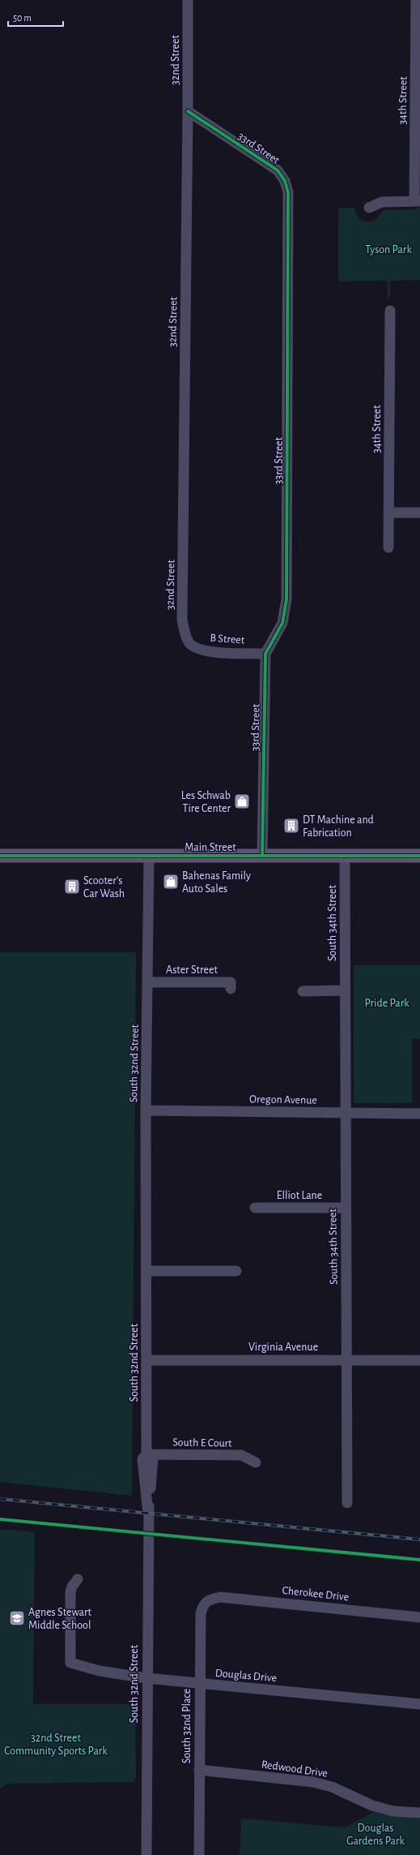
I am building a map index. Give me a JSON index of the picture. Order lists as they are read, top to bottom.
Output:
{
  "streets": {
    "main road": ["Main Street"],
    "street": [
      "32nd Street",
      "34th Street",
      "33rd Street",
      "B Street",
      "South 34th Street",
      "Aster Street",
      "South 32nd Street",
      "Oregon Avenue",
      "Elliot Lane",
      "Virginia Avenue",
      "South E Court",
      "Cherokee Drive",
      "Douglas Drive",
      "South 32nd Place",
      "Redwood Drive"
    ]
  },
  "crossings": [
    ["32nd Street", "33rd Street"],
    ["32nd Street", "B Street"],
    ["33rd Street", "B Street"],
    ["33rd Street", "Main Street"],
    ["Main Street", "South 34th Street"],
    ["Main Street", "South 32nd Street"],
    ["South 34th Street", "Oregon Avenue"],
    ["South 34th Street", "Elliot Lane"],
    ["South 34th Street", "Virginia Avenue"],
    ["Aster Street", "South 32nd Street"],
    ["South 32nd Street", "Oregon Avenue"],
    ["South 32nd Street", "Virginia Avenue"],
    ["South 32nd Street", "South E Court"],
    ["South 32nd Street", "Douglas Drive"],
    ["Cherokee Drive", "South 32nd Place"],
    ["Douglas Drive", "South 32nd Place"],
    ["South 32nd Place", "Redwood Drive"]
  ],
  "parks": [
    "Tyson Park",
    "Pride Park",
    "32nd Street Community Sports Park",
    "Douglas Gardens Park"
  ],
  "places": {
    "shop": ["Les Schwab Tire Center", "Bahenas Family Auto Sales"],
    "building": ["DT Machine and Fabrication", "Scooter’s Car Wash"],
    "school or university": ["Agnes Stewart Middle School"]
  },
  "scale_bar": "50 m"
}
